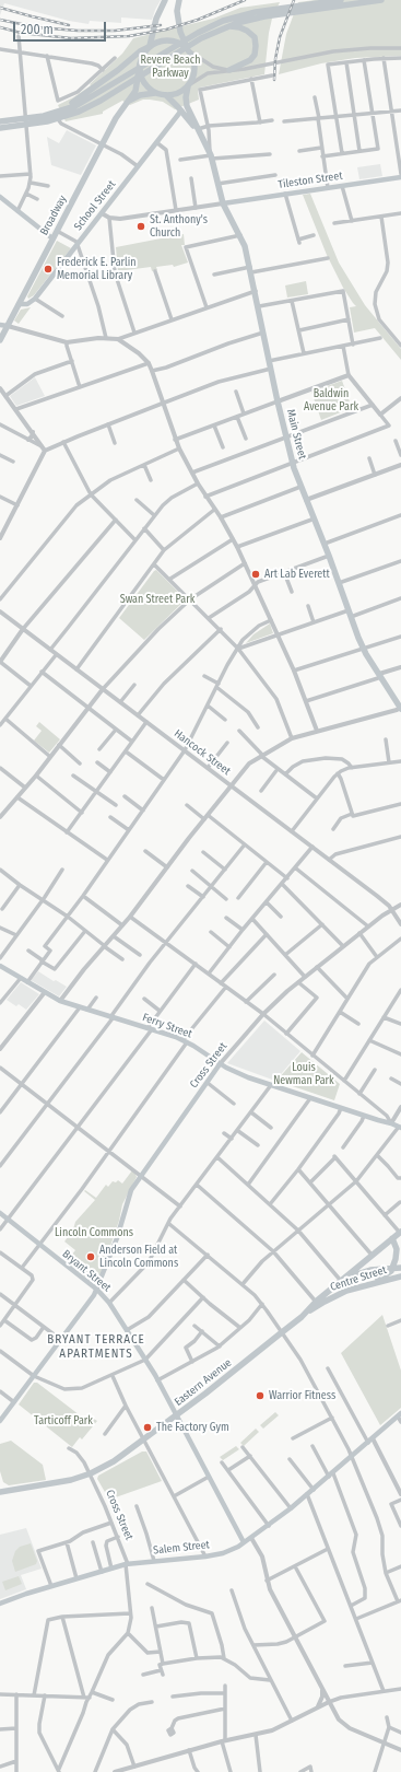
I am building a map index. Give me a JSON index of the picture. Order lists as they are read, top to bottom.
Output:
{
  "streets": {
    "main road": [
      "Tileston Street",
      "School Street",
      "Broadway",
      "Main Street",
      "Ferry Street",
      "Cross Street",
      "Bryant Street",
      "Centre Street",
      "Eastern Avenue",
      "Salem Street"
    ],
    "street": ["Hancock Street"]
  },
  "crossings": [
    ["Tileston Street", "Main Street"],
    ["School Street", "Main Street"],
    ["Broadway", "Main Street"],
    ["Hancock Street", "Cross Street"],
    ["Ferry Street", "Cross Street"],
    ["Cross Street", "Bryant Street"],
    ["Cross Street", "Eastern Avenue"],
    ["Cross Street", "Salem Street"],
    ["Bryant Street", "Eastern Avenue"],
    ["Bryant Street", "Salem Street"],
    ["Centre Street", "Eastern Avenue"]
  ],
  "districts": ["BRYANT TERRACE APARTMENTS"],
  "parks": [
    "Revere Beach Parkway",
    "Baldwin Avenue Park",
    "Swan Street Park",
    "Louis Newman Park",
    "Lincoln Commons",
    "Tarticoff Park"
  ],
  "places": [
    "St. Anthony's Church",
    "Frederick E. Parlin Memorial Library",
    "Art Lab Everett",
    "Anderson Field at Lincoln Commons",
    "Warrior Fitness",
    "The Factory Gym"
  ],
  "scale_bar": "200 m"
}
